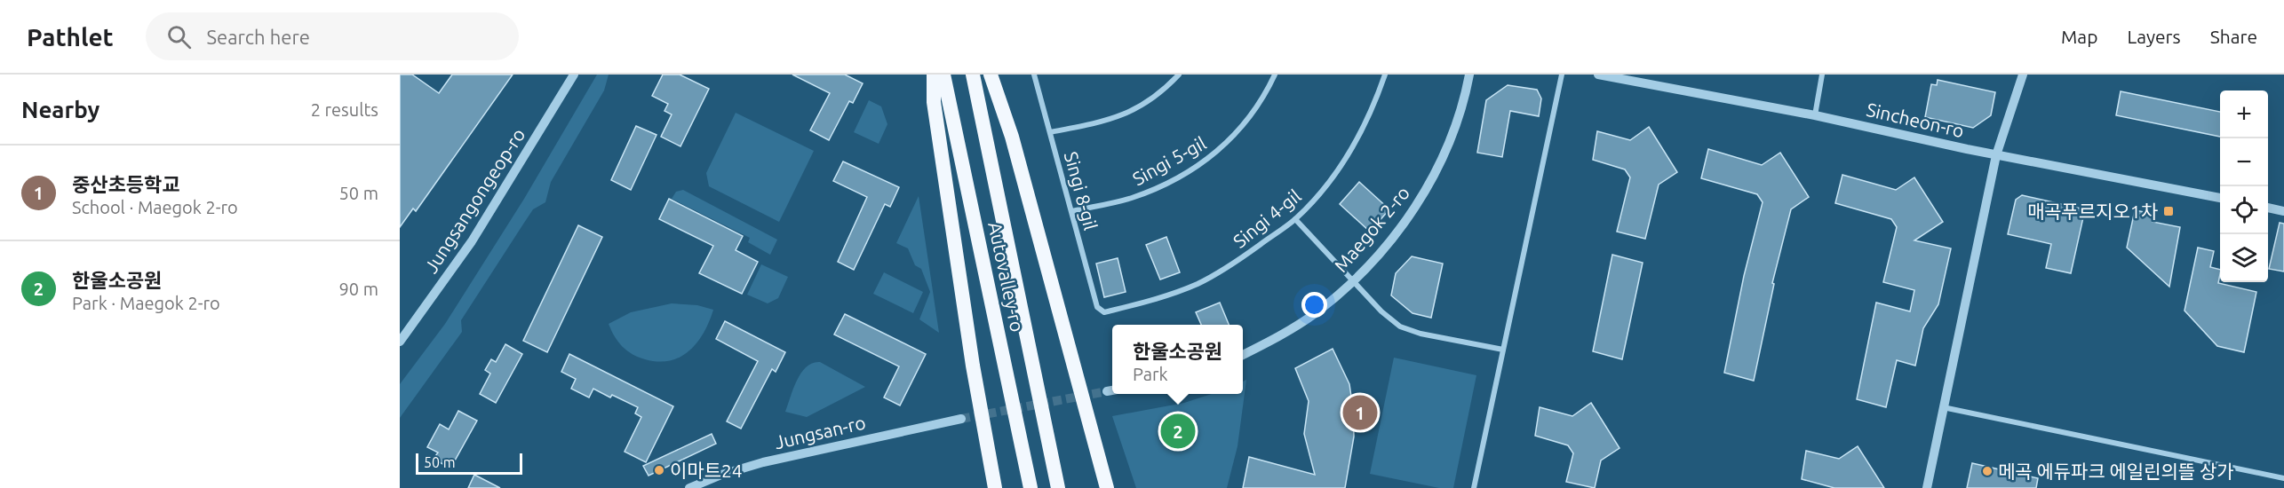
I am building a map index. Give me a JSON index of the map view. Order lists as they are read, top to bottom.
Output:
{
  "streets": {
    "highway": ["Autovalley-ro"],
    "street": [
      "Sincheon-ro",
      "Singi 5-gil",
      "Singi 8-gil",
      "Jungsangongeop-ro",
      "Singi 4-gil",
      "Maegok 2-ro",
      "Jungsan-ro"
    ]
  },
  "crossings": [
    ["Singi 5-gil", "Singi 8-gil"],
    ["Singi 8-gil", "Singi 4-gil"]
  ],
  "places": {
    "transit": ["매곡푸르지오1차"],
    "other": ["이마트24", "메곡 에듀파크 에일린의뜰 상가"]
  },
  "scale_bar": "50 m",
  "page": {
    "header": "Pathlet",
    "search": "Search here",
    "nav": ["Map", "Layers", "Share"],
    "heading": ["Nearby", "2 results"],
    "map_buttons": ["+", "−"],
    "list": [
      {
        "mark": "1",
        "name": "중산초등학교",
        "note": "School · Maegok 2-ro",
        "value": "50 m"
      },
      {
        "mark": "2",
        "name": "한울소공원",
        "note": "Park · Maegok 2-ro",
        "value": "90 m"
      }
    ],
    "popup": ["한울소공원", "Park"],
    "pins": ["1", "2"],
    "scale": "50 m"
  }
}
